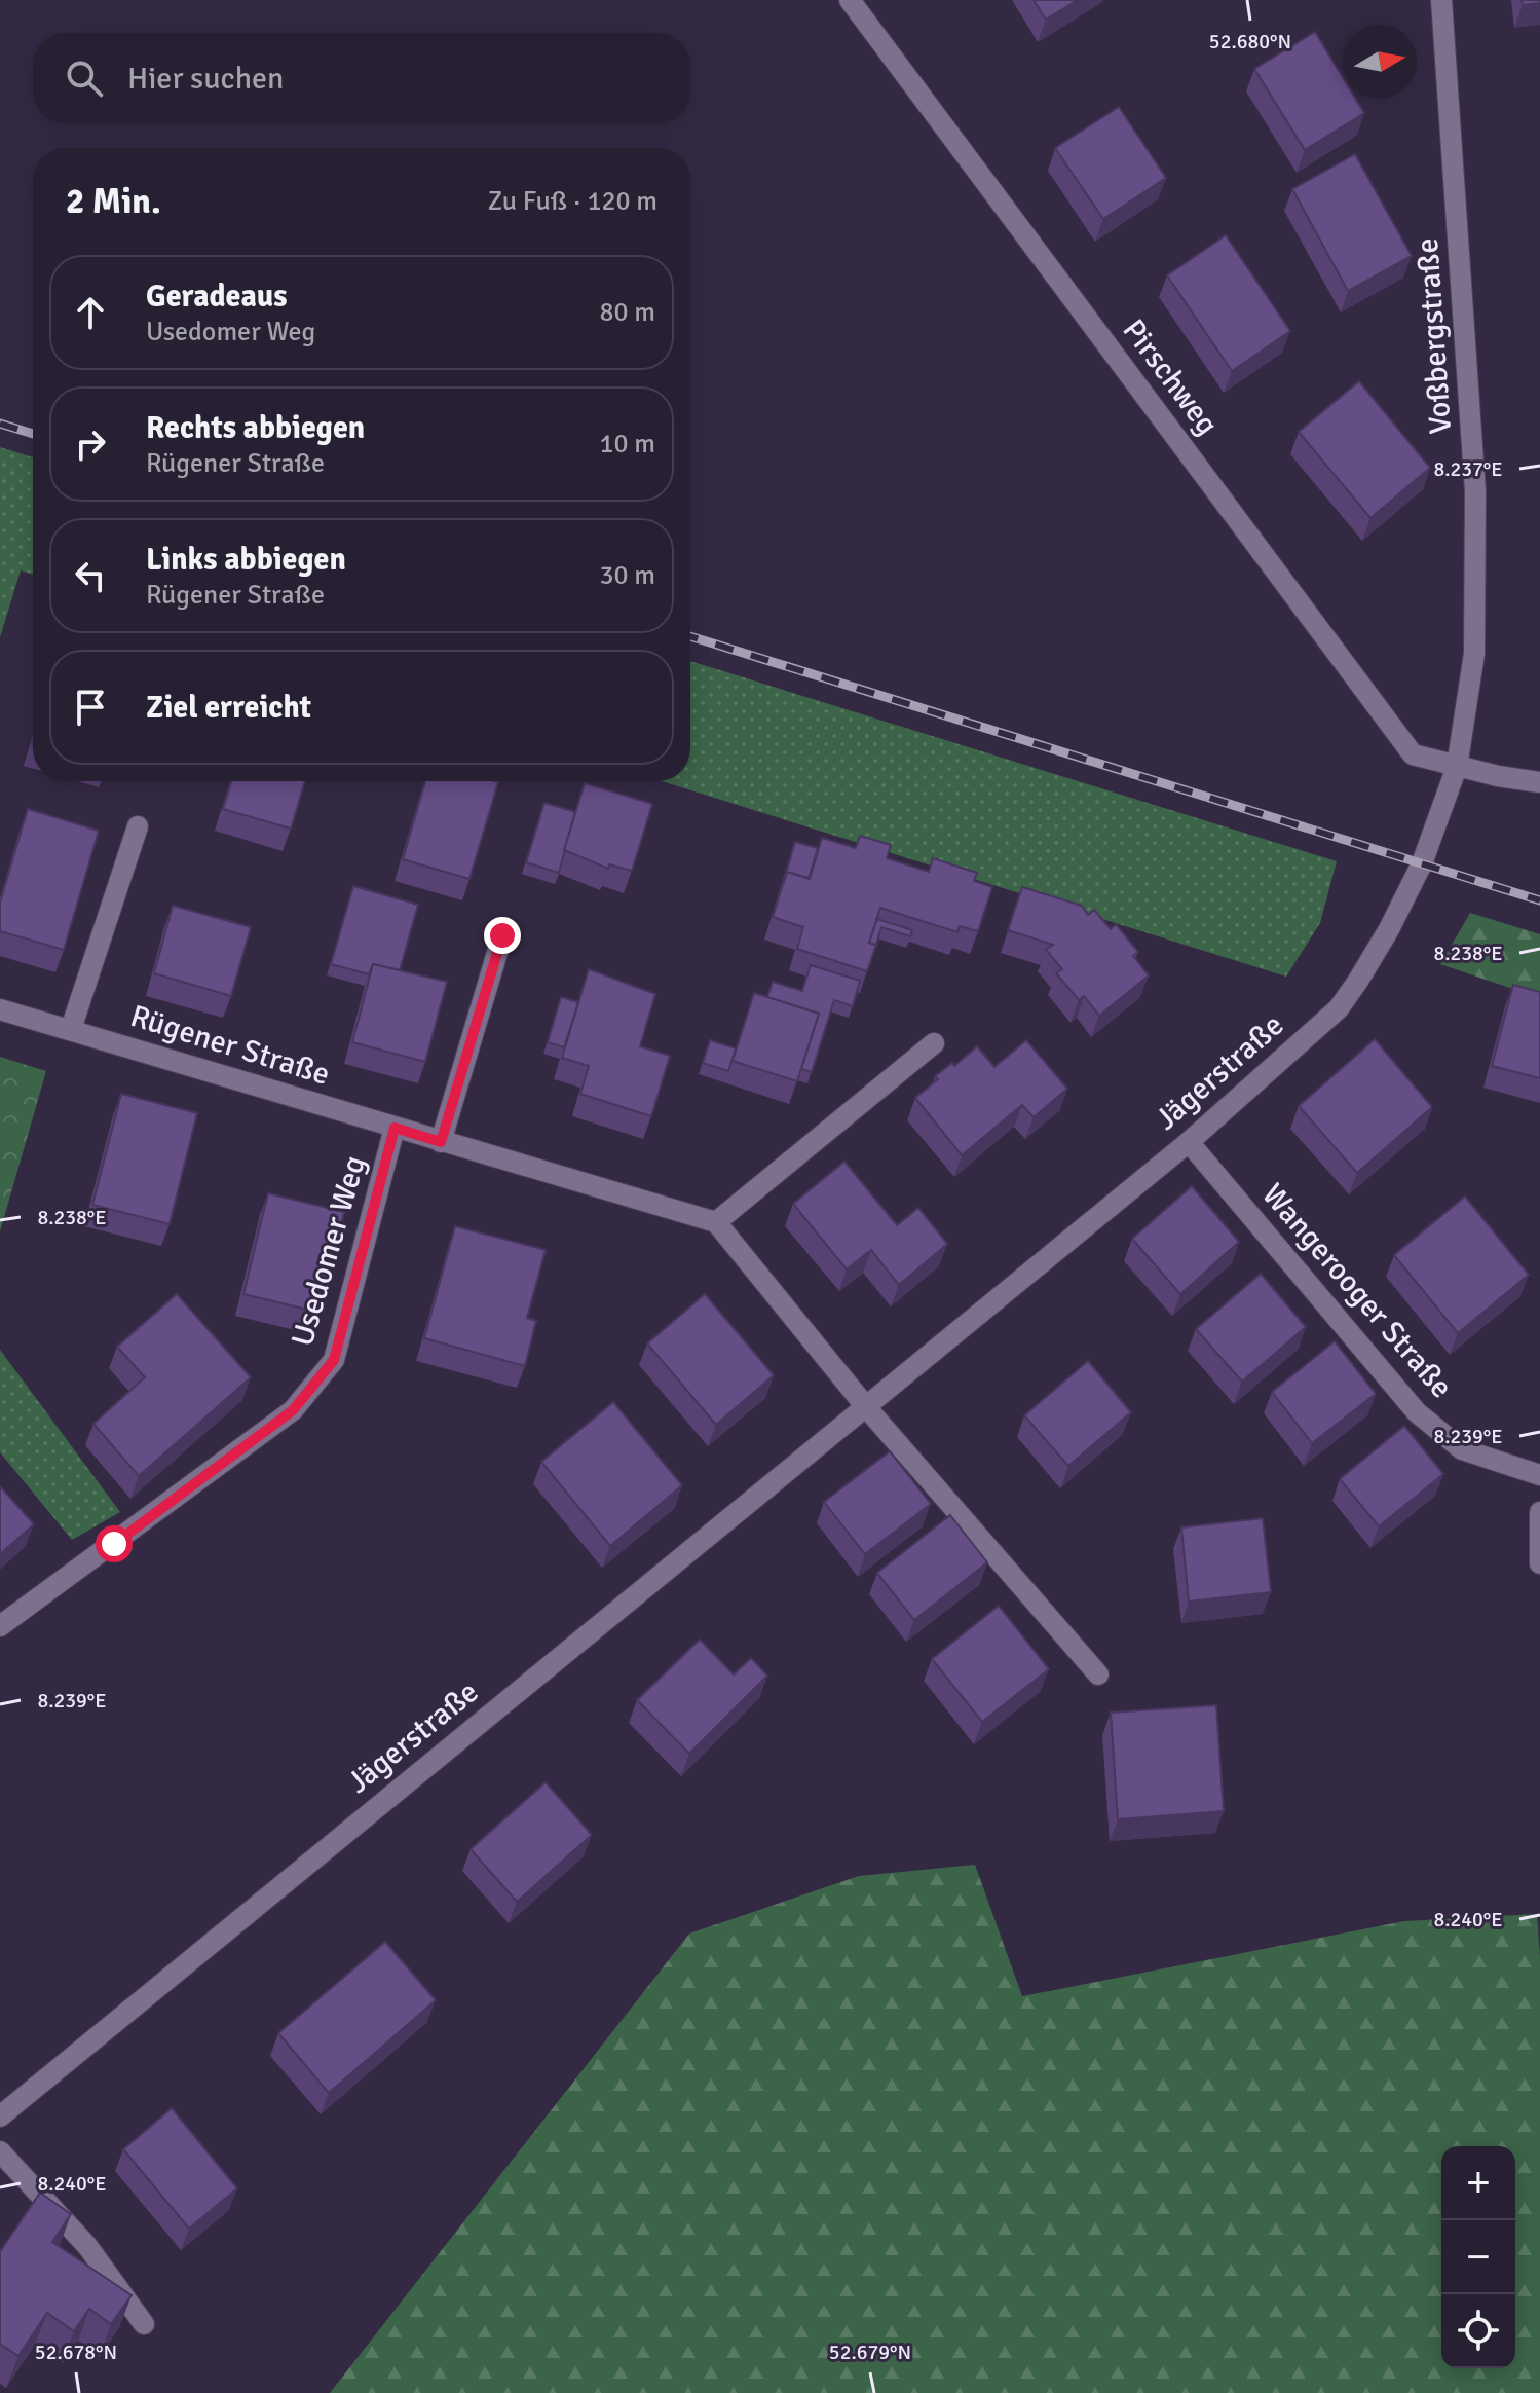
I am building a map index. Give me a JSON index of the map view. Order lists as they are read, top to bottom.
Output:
{
  "streets": {
    "street": [
      "Voßbergstraße",
      "Pirschweg",
      "Rügener Straße",
      "Jägerstraße",
      "Usedomer Weg",
      "Wangerooger Straße"
    ]
  },
  "crossings": [
    ["Voßbergstraße", "Pirschweg"],
    ["Voßbergstraße", "Jägerstraße"],
    ["Pirschweg", "Jägerstraße"],
    ["Rügener Straße", "Usedomer Weg"],
    ["Jägerstraße", "Wangerooger Straße"]
  ],
  "north": "right",
  "page": {
    "search": "Hier suchen",
    "heading": ["2 Min.", "Zu Fuß · 120 m"],
    "list": [
      ["Geradeaus", "Usedomer Weg", "80 m"],
      ["Rechts abbiegen", "Rügener Straße", "10 m"],
      ["Links abbiegen", "Rügener Straße", "30 m"],
      "Ziel erreicht"
    ],
    "map_buttons": ["+", "−"]
  },
  "coordinates": [
    "52.680°N",
    "8.237°E",
    "8.238°E",
    "8.239°E",
    "8.240°E",
    "52.678°N",
    "52.679°N"
  ]
}
